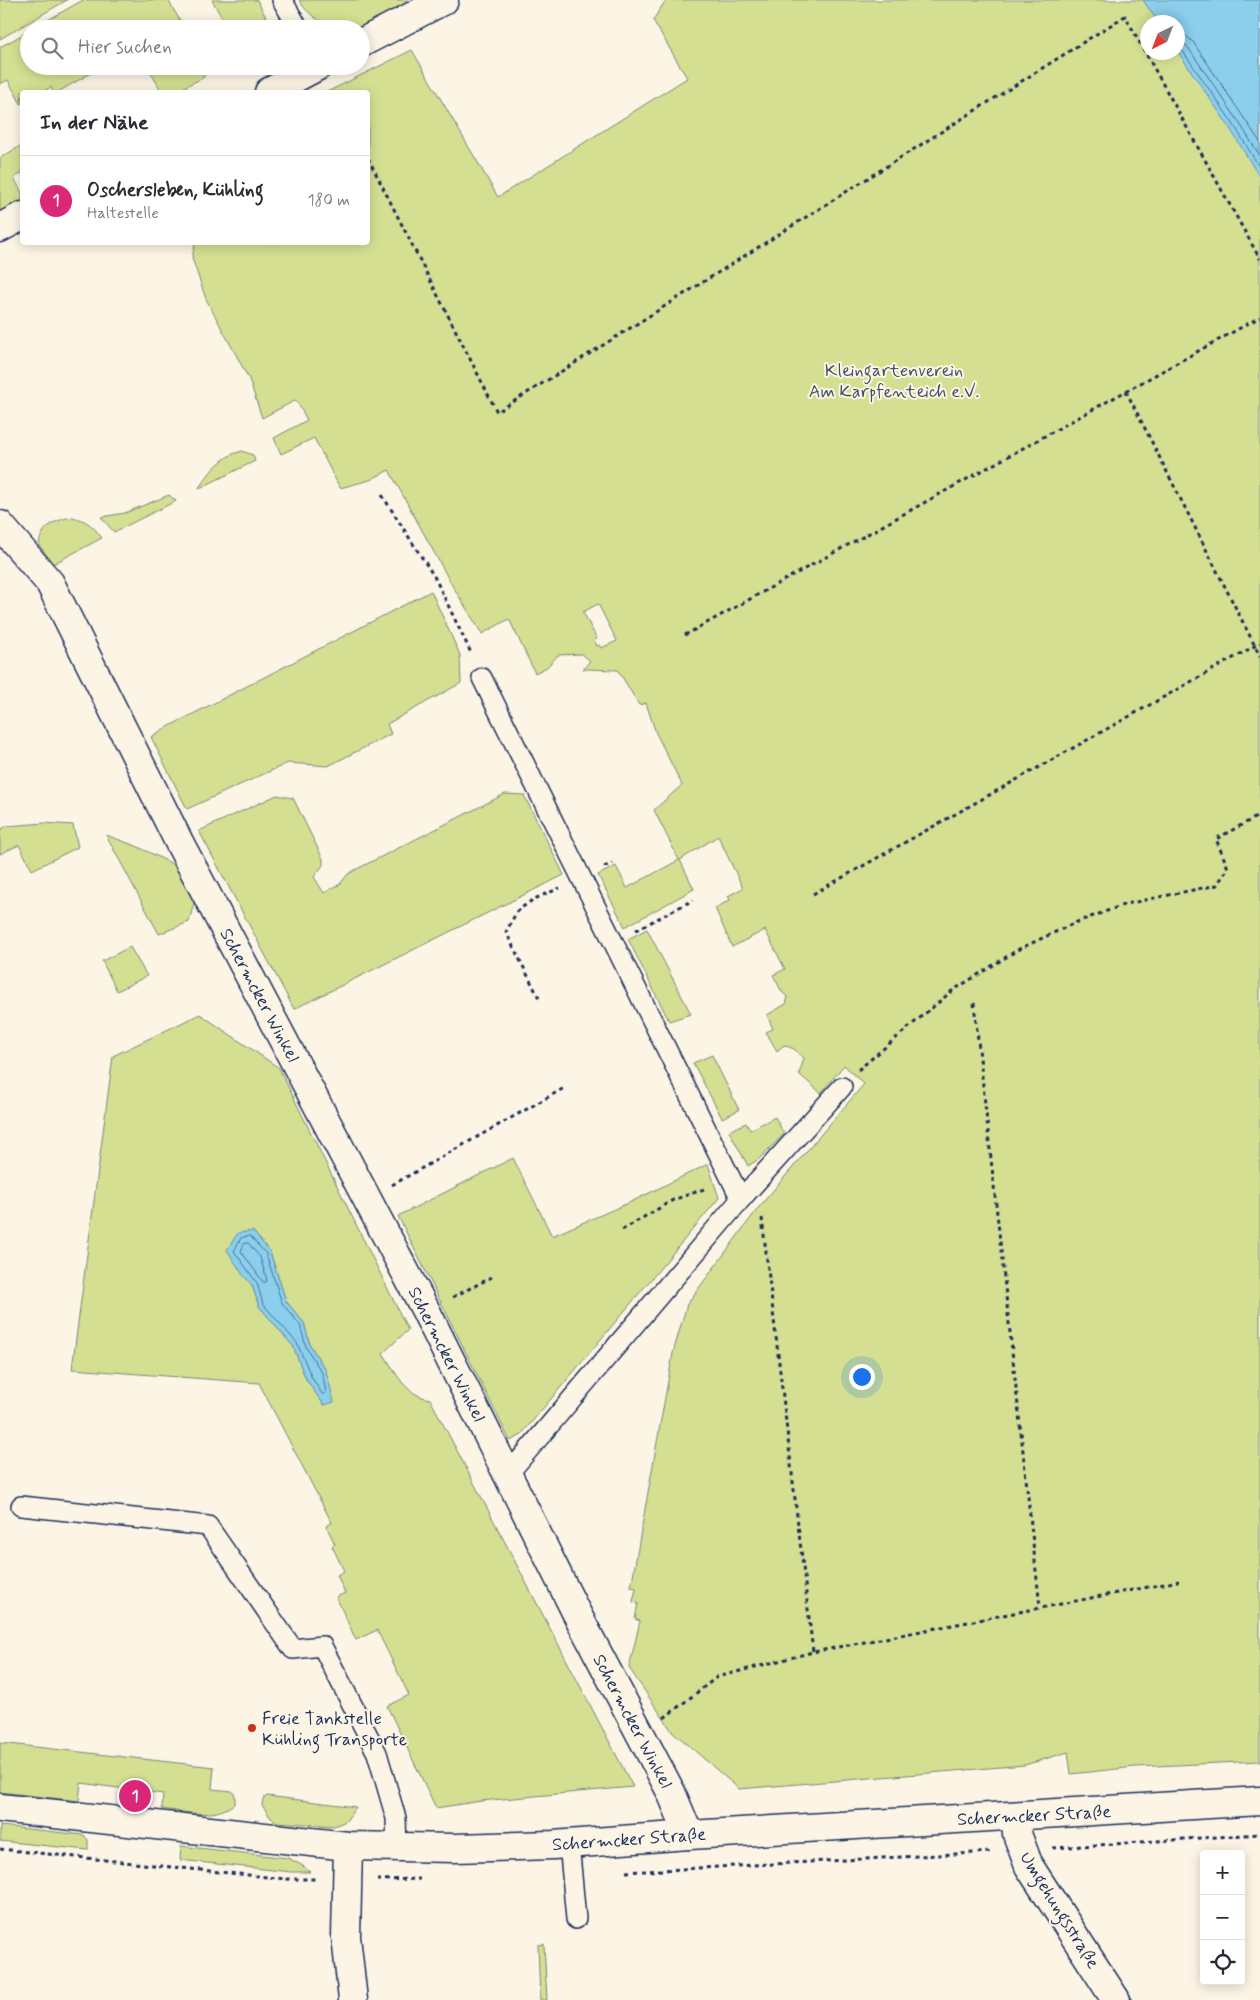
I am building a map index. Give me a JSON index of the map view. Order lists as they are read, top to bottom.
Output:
{
  "streets": {
    "street": ["Schermcker Winkel", "Schermcker Straße", "Umgehungsstraße"]
  },
  "crossings": [
    ["Schermcker Winkel", "Schermcker Straße"],
    ["Schermcker Straße", "Umgehungsstraße"]
  ],
  "parks": ["Kleingartenverein Am Karpfenteich e.V."],
  "places": ["Freie Tankstelle Kühling Transporte"],
  "north": "bottom left",
  "page": {
    "search": "Hier suchen",
    "heading": "In der Nähe",
    "list": [
      {
        "mark": "1",
        "name": "Oschersleben, Kühling",
        "note": "Haltestelle",
        "value": "180 m"
      }
    ],
    "pins": "1",
    "map_buttons": ["+", "−"]
  }
}
